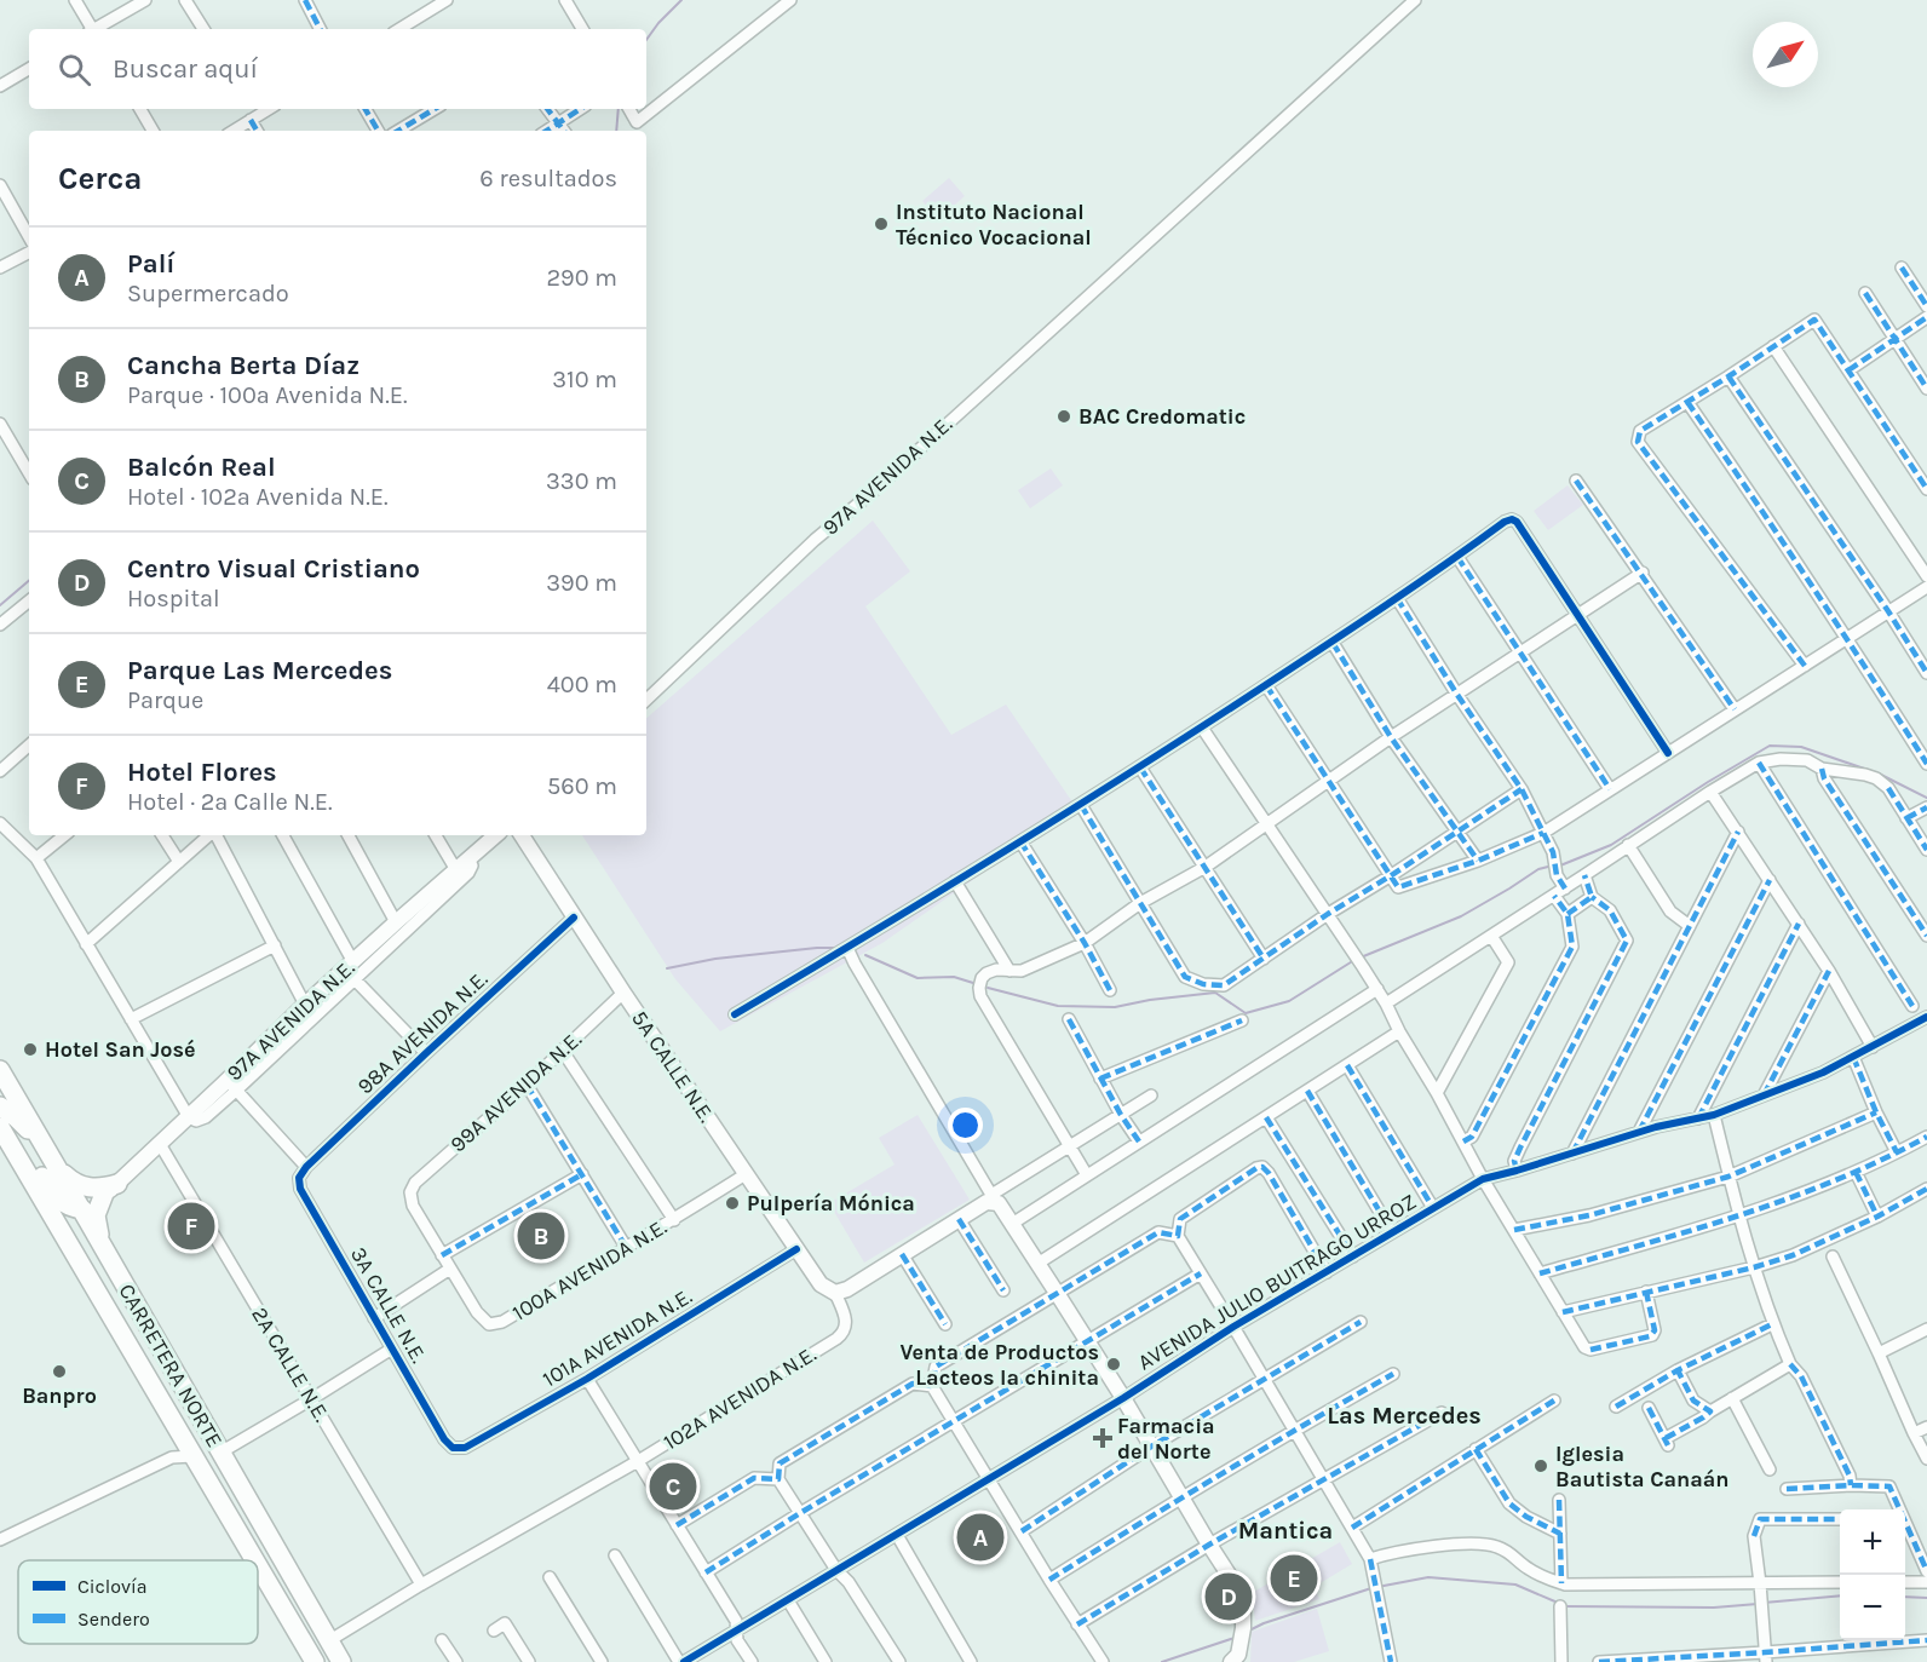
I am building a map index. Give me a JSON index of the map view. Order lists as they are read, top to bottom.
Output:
{
  "streets": {
    "highway": ["CARRETERA NORTE"],
    "street": [
      "97A AVENIDA N.E.",
      "98A AVENIDA N.E.",
      "5A CALLE N.E.",
      "99A AVENIDA N.E.",
      "100A AVENIDA N.E.",
      "AVENIDA JULIO BUITRAGO URROZ",
      "3A CALLE N.E.",
      "101A AVENIDA N.E.",
      "2A CALLE N.E.",
      "102A AVENIDA N.E."
    ]
  },
  "crossings": [
    ["97A AVENIDA N.E.", "2A CALLE N.E."],
    ["97A AVENIDA N.E.", "CARRETERA NORTE"],
    ["98A AVENIDA N.E.", "5A CALLE N.E."],
    ["98A AVENIDA N.E.", "3A CALLE N.E."],
    ["5A CALLE N.E.", "99A AVENIDA N.E."],
    ["5A CALLE N.E.", "100A AVENIDA N.E."],
    ["5A CALLE N.E.", "101A AVENIDA N.E."],
    ["5A CALLE N.E.", "102A AVENIDA N.E."],
    ["3A CALLE N.E.", "101A AVENIDA N.E."],
    ["2A CALLE N.E.", "102A AVENIDA N.E."],
    ["CARRETERA NORTE", "102A AVENIDA N.E."]
  ],
  "districts": ["Las Mercedes", "Mantica"],
  "places": {
    "other": [
      "Instituto Nacional Técnico Vocacional",
      "BAC Credomatic",
      "Hotel San José",
      "Pulpería Mónica",
      "Venta de Productos Lacteos la chinita",
      "Banpro",
      "Iglesia Bautista Canaán"
    ],
    "health": ["Farmacia del Norte"]
  },
  "legend": ["Ciclovía", "Sendero"],
  "north": "top right",
  "page": {
    "search": "Buscar aquí",
    "heading": ["Cerca", "6 resultados"],
    "list": [
      {
        "mark": "A",
        "name": "Palí",
        "note": "Supermercado",
        "value": "290 m"
      },
      {
        "mark": "B",
        "name": "Cancha Berta Díaz",
        "note": "Parque · 100a Avenida N.E.",
        "value": "310 m"
      },
      {
        "mark": "C",
        "name": "Balcón Real",
        "note": "Hotel · 102a Avenida N.E.",
        "value": "330 m"
      },
      {
        "mark": "D",
        "name": "Centro Visual Cristiano",
        "note": "Hospital",
        "value": "390 m"
      },
      {
        "mark": "E",
        "name": "Parque Las Mercedes",
        "note": "Parque",
        "value": "400 m"
      },
      {
        "mark": "F",
        "name": "Hotel Flores",
        "note": "Hotel · 2a Calle N.E.",
        "value": "560 m"
      }
    ],
    "pins": [
      "F",
      "B",
      "C",
      "A",
      "E",
      "D"
    ],
    "map_buttons": ["+", "−"]
  }
}
